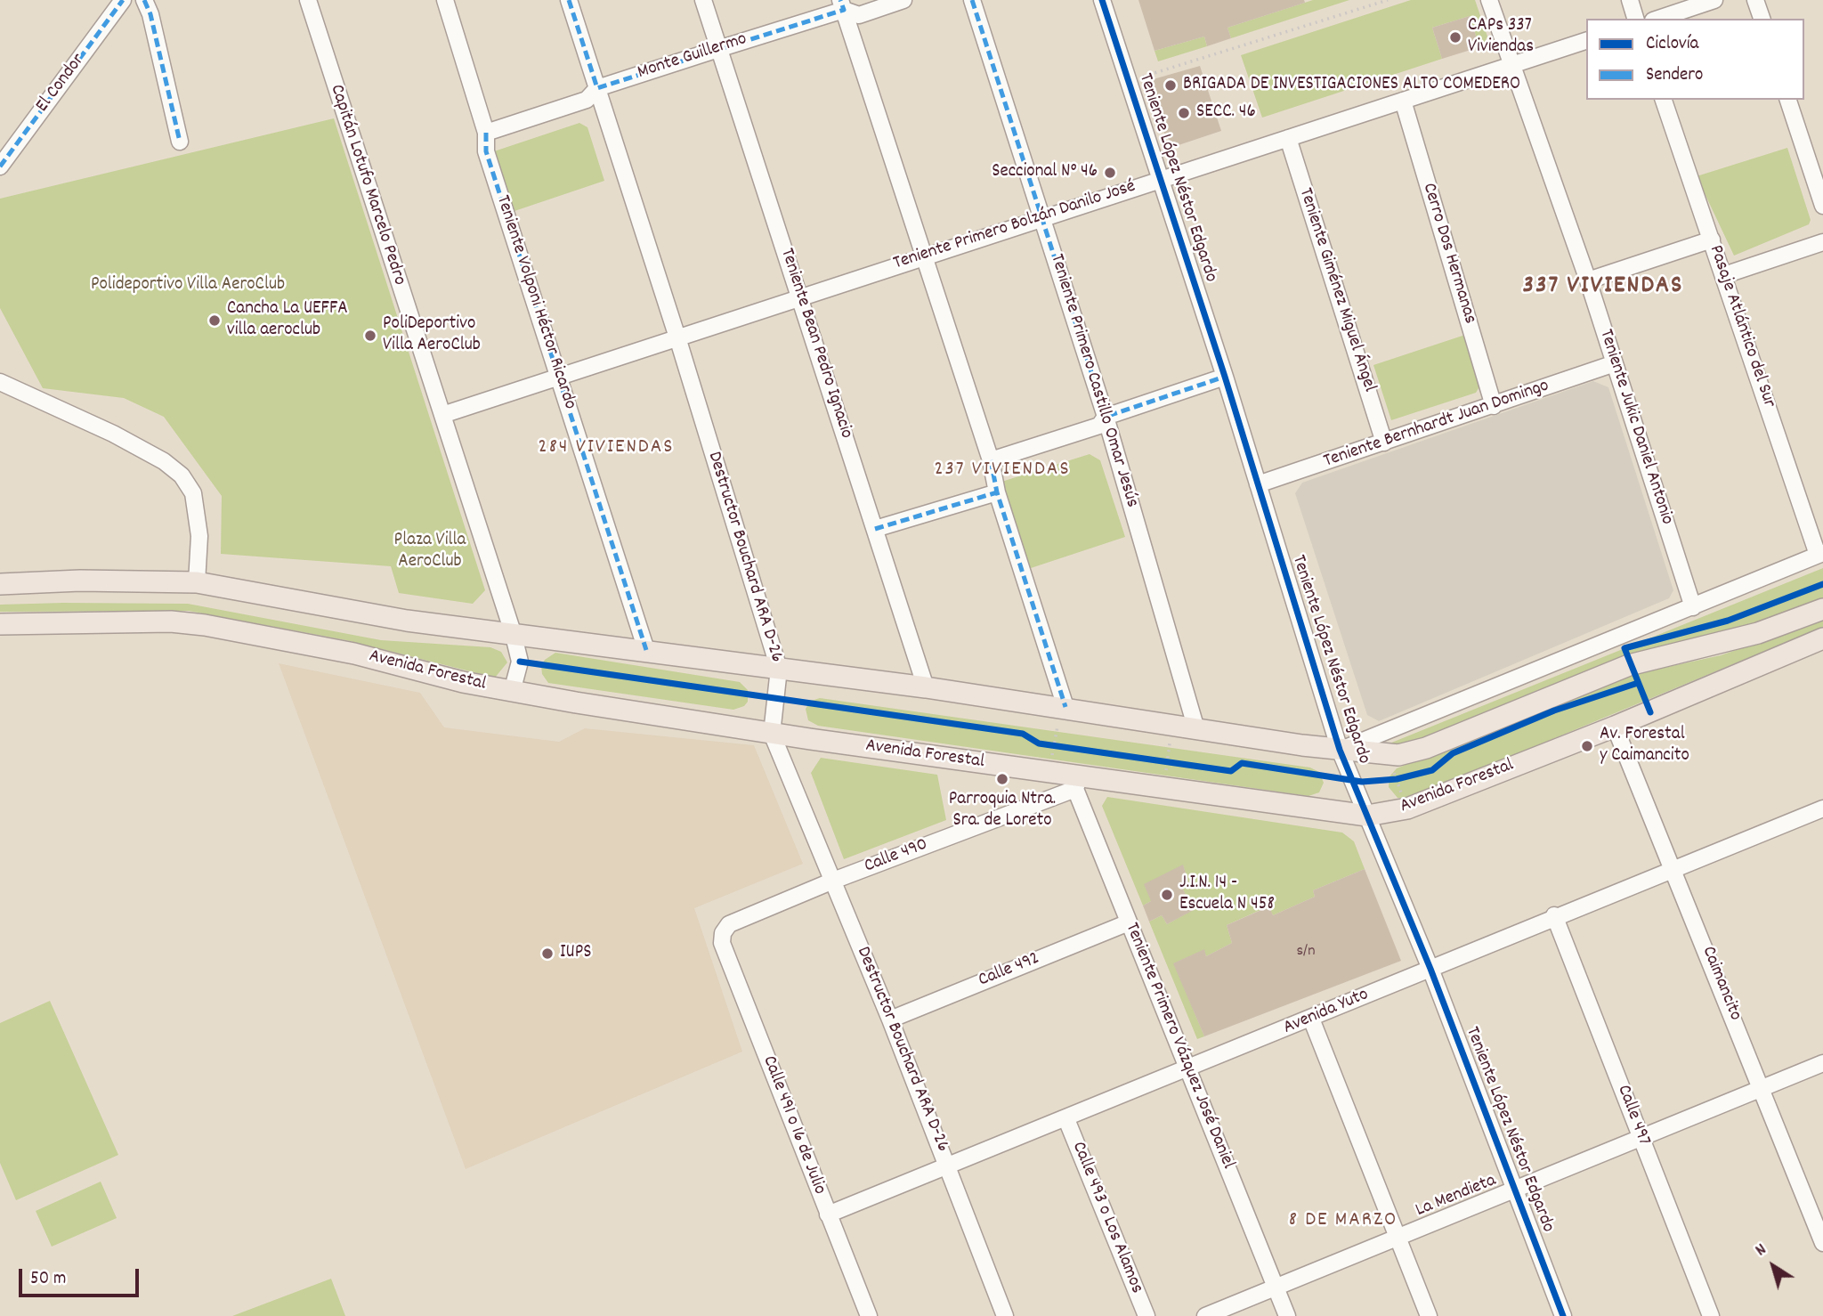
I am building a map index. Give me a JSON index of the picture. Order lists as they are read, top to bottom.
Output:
{
  "streets": {
    "main road": ["Avenida Forestal"],
    "street": [
      "Monte Guillermo",
      "El Condor",
      "Teniente López Néstor Edgardo",
      "Capitán Lotufo Marcelo Pedro",
      "Teniente Primero Bolzán Danilo José",
      "Cerro Dos Hermanas",
      "Teniente Giménez Miguel Ángel",
      "Teniente Volponi Héctor Ricardo",
      "Pasaje Atlántico del Sur",
      "Teniente Bean Pedro Ignacio",
      "Teniente Primero Castillo Omar Jesús",
      "Teniente Bernhardt Juan Domingo",
      "Teniente Jukic Daniel Antonio",
      "Destructor Bouchard ARA D-26",
      "Calle 490",
      "Calle 492",
      "Caimancito",
      "Avenida Yuto",
      "Teniente Primero Vázquez José Daniel",
      "Calle 497",
      "Calle 491 o 16 de Julio",
      "La Mendieta",
      "Calle 493 o Los Alamos"
    ]
  },
  "crossings": [
    ["Monte Guillermo", "Teniente Volponi Héctor Ricardo"],
    ["Monte Guillermo", "Teniente Bean Pedro Ignacio"],
    ["Monte Guillermo", "Destructor Bouchard ARA D-26"],
    ["Teniente López Néstor Edgardo", "Teniente Primero Bolzán Danilo José"],
    ["Teniente López Néstor Edgardo", "Teniente Bernhardt Juan Domingo"],
    ["Teniente López Néstor Edgardo", "Avenida Forestal"],
    ["Teniente López Néstor Edgardo", "Avenida Yuto"],
    ["Teniente López Néstor Edgardo", "La Mendieta"],
    ["Capitán Lotufo Marcelo Pedro", "Teniente Primero Bolzán Danilo José"],
    ["Capitán Lotufo Marcelo Pedro", "Avenida Forestal"],
    ["Teniente Primero Bolzán Danilo José", "Cerro Dos Hermanas"],
    ["Teniente Primero Bolzán Danilo José", "Teniente Giménez Miguel Ángel"],
    ["Teniente Primero Bolzán Danilo José", "Teniente Volponi Héctor Ricardo"],
    ["Teniente Primero Bolzán Danilo José", "Teniente Bean Pedro Ignacio"],
    ["Teniente Primero Bolzán Danilo José", "Teniente Primero Castillo Omar Jesús"],
    ["Teniente Primero Bolzán Danilo José", "Teniente Jukic Daniel Antonio"],
    ["Teniente Primero Bolzán Danilo José", "Destructor Bouchard ARA D-26"],
    ["Cerro Dos Hermanas", "Teniente Bernhardt Juan Domingo"],
    ["Teniente Giménez Miguel Ángel", "Teniente Bernhardt Juan Domingo"],
    ["Teniente Bernhardt Juan Domingo", "Teniente Jukic Daniel Antonio"],
    ["Destructor Bouchard ARA D-26", "Avenida Forestal"],
    ["Destructor Bouchard ARA D-26", "Calle 490"],
    ["Destructor Bouchard ARA D-26", "Calle 492"],
    ["Destructor Bouchard ARA D-26", "Avenida Yuto"],
    ["Avenida Forestal", "Calle 490"],
    ["Avenida Forestal", "Caimancito"],
    ["Avenida Forestal", "Teniente Primero Vázquez José Daniel"],
    ["Calle 490", "Teniente Primero Vázquez José Daniel"],
    ["Calle 490", "Calle 491 o 16 de Julio"],
    ["Calle 492", "Teniente Primero Vázquez José Daniel"],
    ["Caimancito", "Avenida Yuto"],
    ["Caimancito", "La Mendieta"],
    ["Avenida Yuto", "Teniente Primero Vázquez José Daniel"],
    ["Avenida Yuto", "Calle 497"],
    ["Avenida Yuto", "Calle 491 o 16 de Julio"],
    ["Avenida Yuto", "Calle 493 o Los Alamos"],
    ["Teniente Primero Vázquez José Daniel", "La Mendieta"],
    ["Calle 497", "La Mendieta"]
  ],
  "districts": [
    "337 VIVIENDAS",
    "284 VIVIENDAS",
    "237 VIVIENDAS",
    "8 DE MARZO"
  ],
  "parks": ["Polideportivo Villa AeroClub", "Plaza Villa AeroClub"],
  "places": [
    "CAPs 337 Viviendas",
    "BRIGADA DE INVESTIGACIONES ALTO COMEDERO",
    "SECC. 46",
    "Seccional N° 46",
    "Cancha La UEFFA villa aeroclub",
    "PoliDeportivo Villa AeroClub",
    "Av. Forestal y Caimancito",
    "Parroquia Ntra. Sra. de Loreto",
    "J.I.N. 14 - Escuela N 458",
    "IUPS"
  ],
  "house_numbers": ["s/n"],
  "legend": ["Ciclovía", "Sendero"],
  "scale_bar": "50 m",
  "north": "top left"
}
